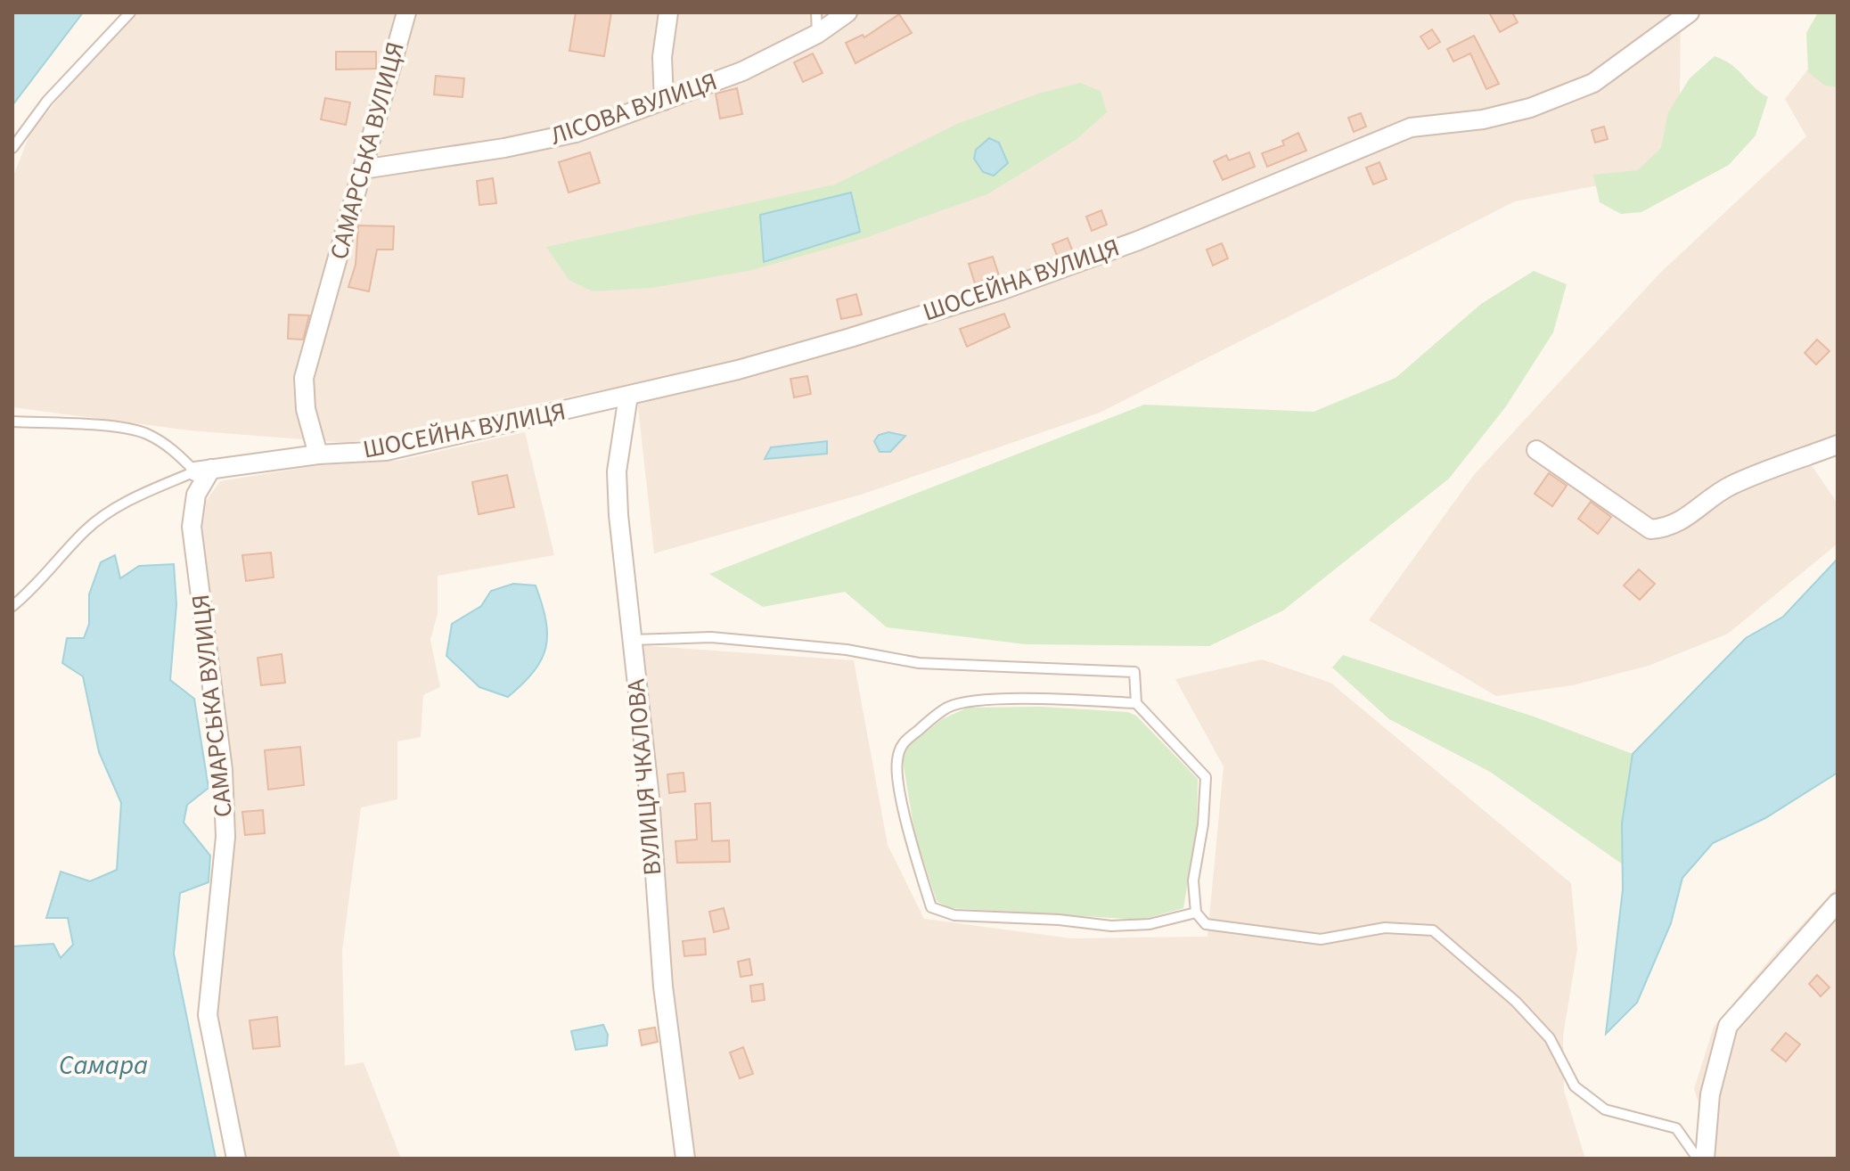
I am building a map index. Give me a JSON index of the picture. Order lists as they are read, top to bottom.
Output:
{
  "streets": {
    "street": [
      "ЛІСОВА ВУЛИЦЯ",
      "САМАРСЬКА ВУЛИЦЯ",
      "ШОСЕЙНА ВУЛИЦЯ",
      "ВУЛИЦЯ ЧКАЛОВА"
    ]
  },
  "crossings": [
    ["ЛІСОВА ВУЛИЦЯ", "САМАРСЬКА ВУЛИЦЯ"],
    ["САМАРСЬКА ВУЛИЦЯ", "ШОСЕЙНА ВУЛИЦЯ"],
    ["ШОСЕЙНА ВУЛИЦЯ", "ВУЛИЦЯ ЧКАЛОВА"]
  ],
  "water": ["Самара"]
}
